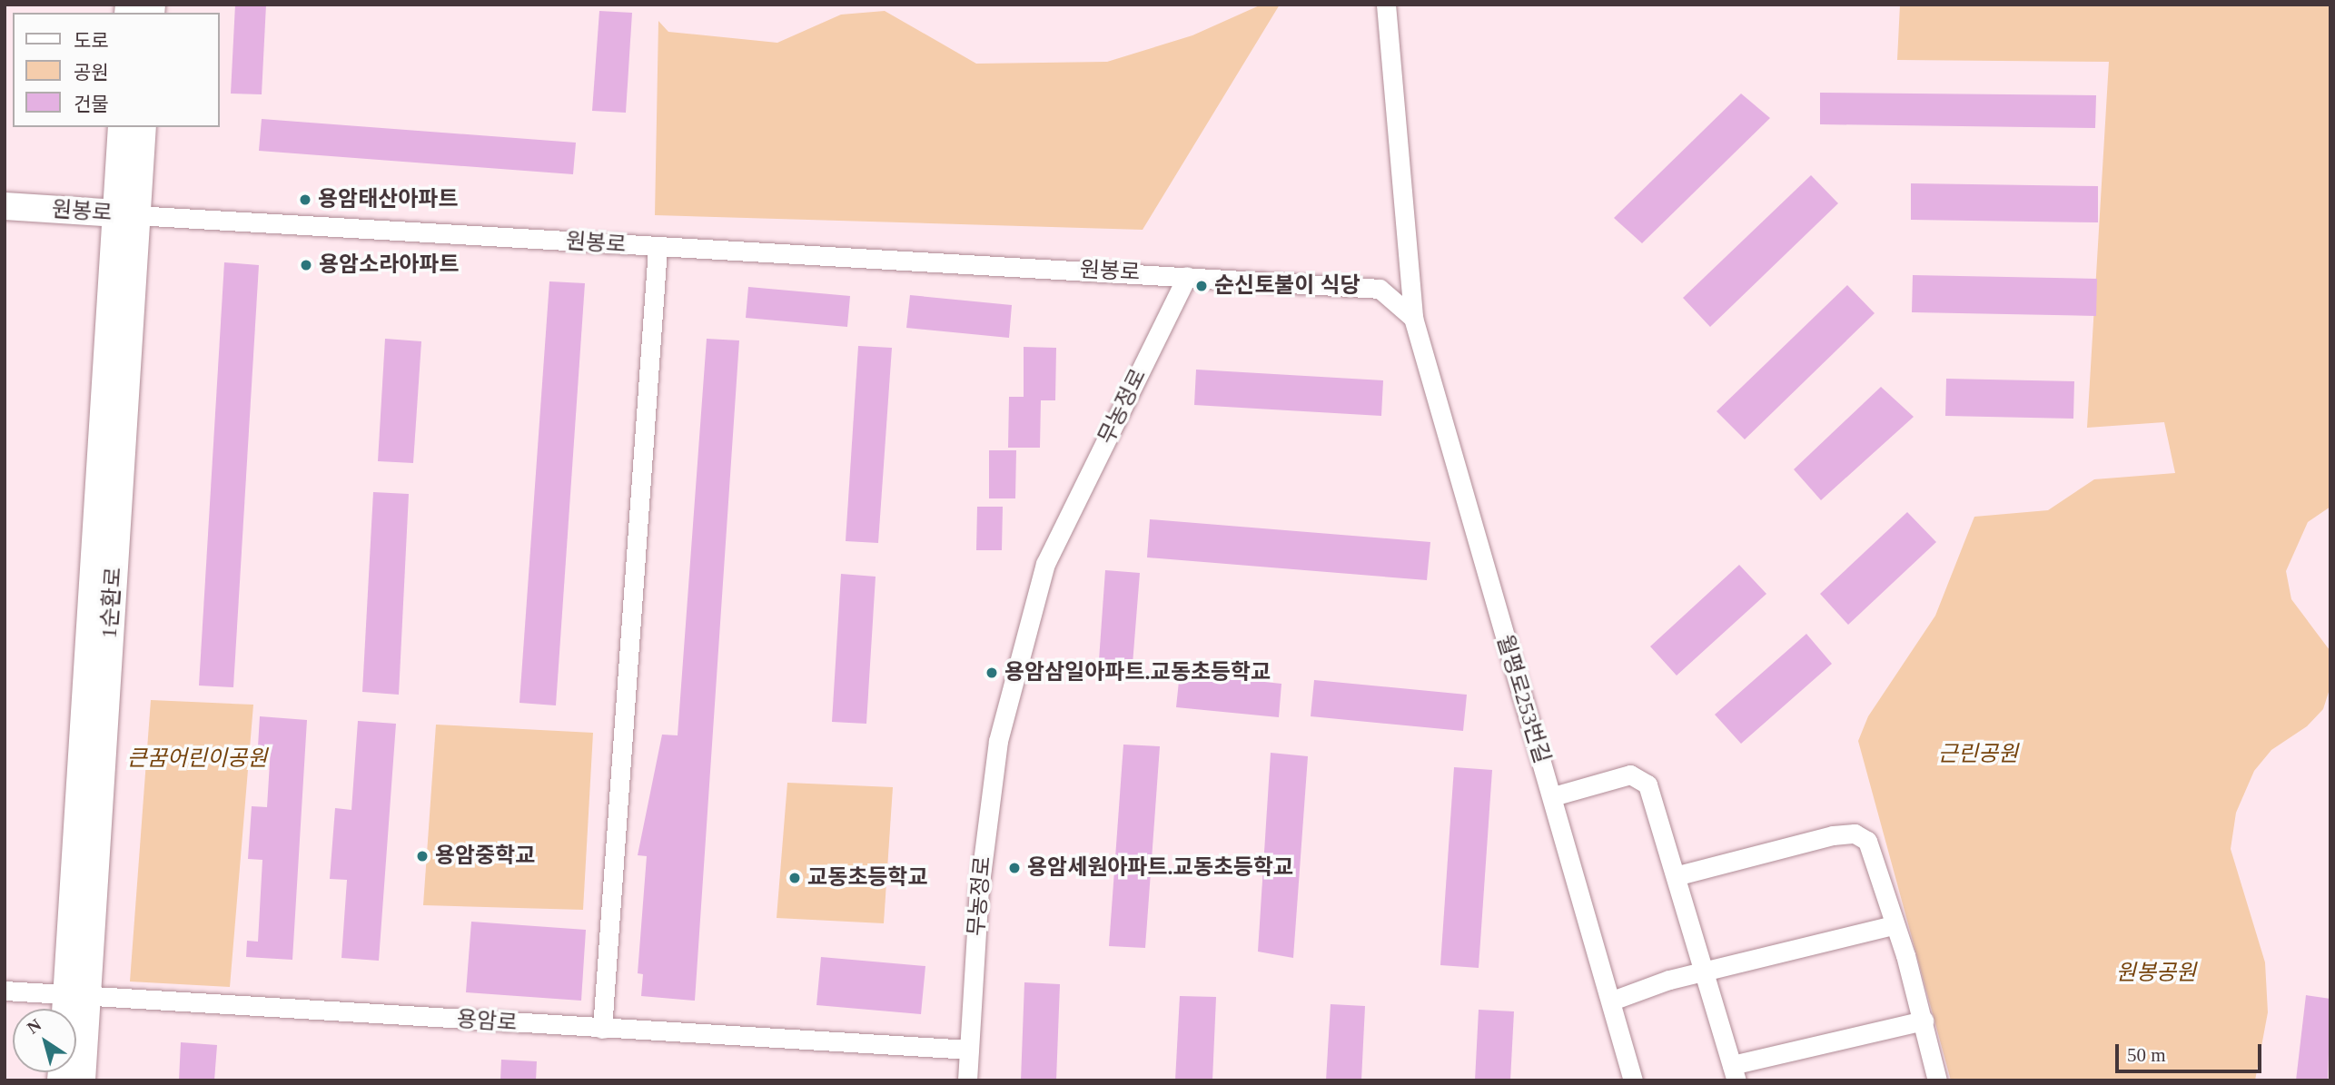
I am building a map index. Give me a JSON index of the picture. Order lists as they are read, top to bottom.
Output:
{
  "streets": {
    "street": [
      "원봉로",
      "무농정로",
      "1순환로",
      "월평로253번길",
      "용암로"
    ]
  },
  "crossings": [
    ["원봉로", "무농정로"],
    ["원봉로", "1순환로"],
    ["무농정로", "용암로"],
    ["1순환로", "용암로"]
  ],
  "parks": ["근린공원", "큰꿈어린이공원", "원봉공원"],
  "places": [
    "용암태산아파트",
    "용암소라아파트",
    "순신토불이 식당",
    "용암삼일아파트.교동초등학교",
    "용암중학교",
    "용암세원아파트.교동초등학교",
    "교동초등학교"
  ],
  "legend": ["도로", "공원", "건물"],
  "scale_bar": "50 m",
  "north": "top left"
}
